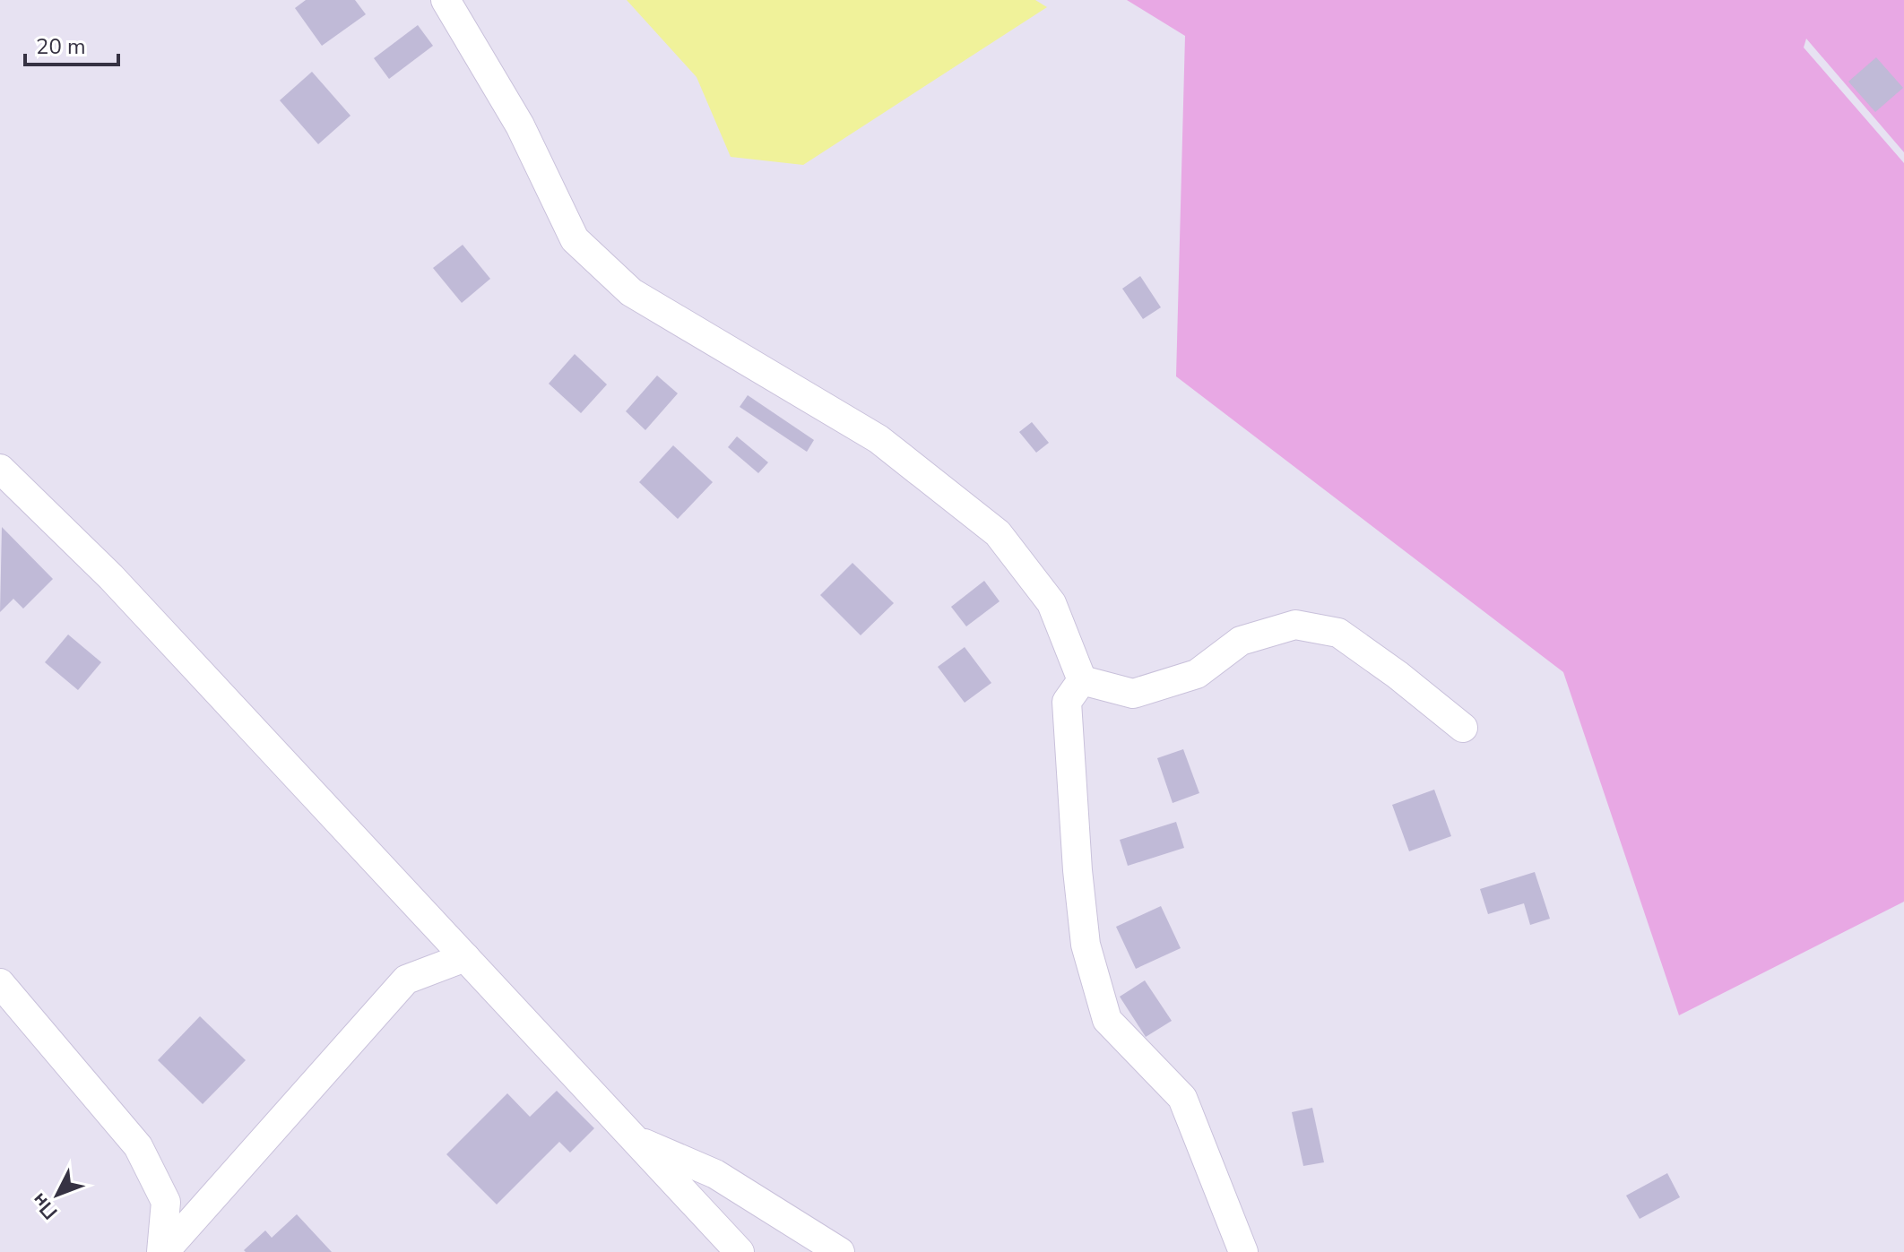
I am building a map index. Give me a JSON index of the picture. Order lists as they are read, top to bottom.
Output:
{
  "scale_bar": "20 m",
  "north": "bottom left"
}
